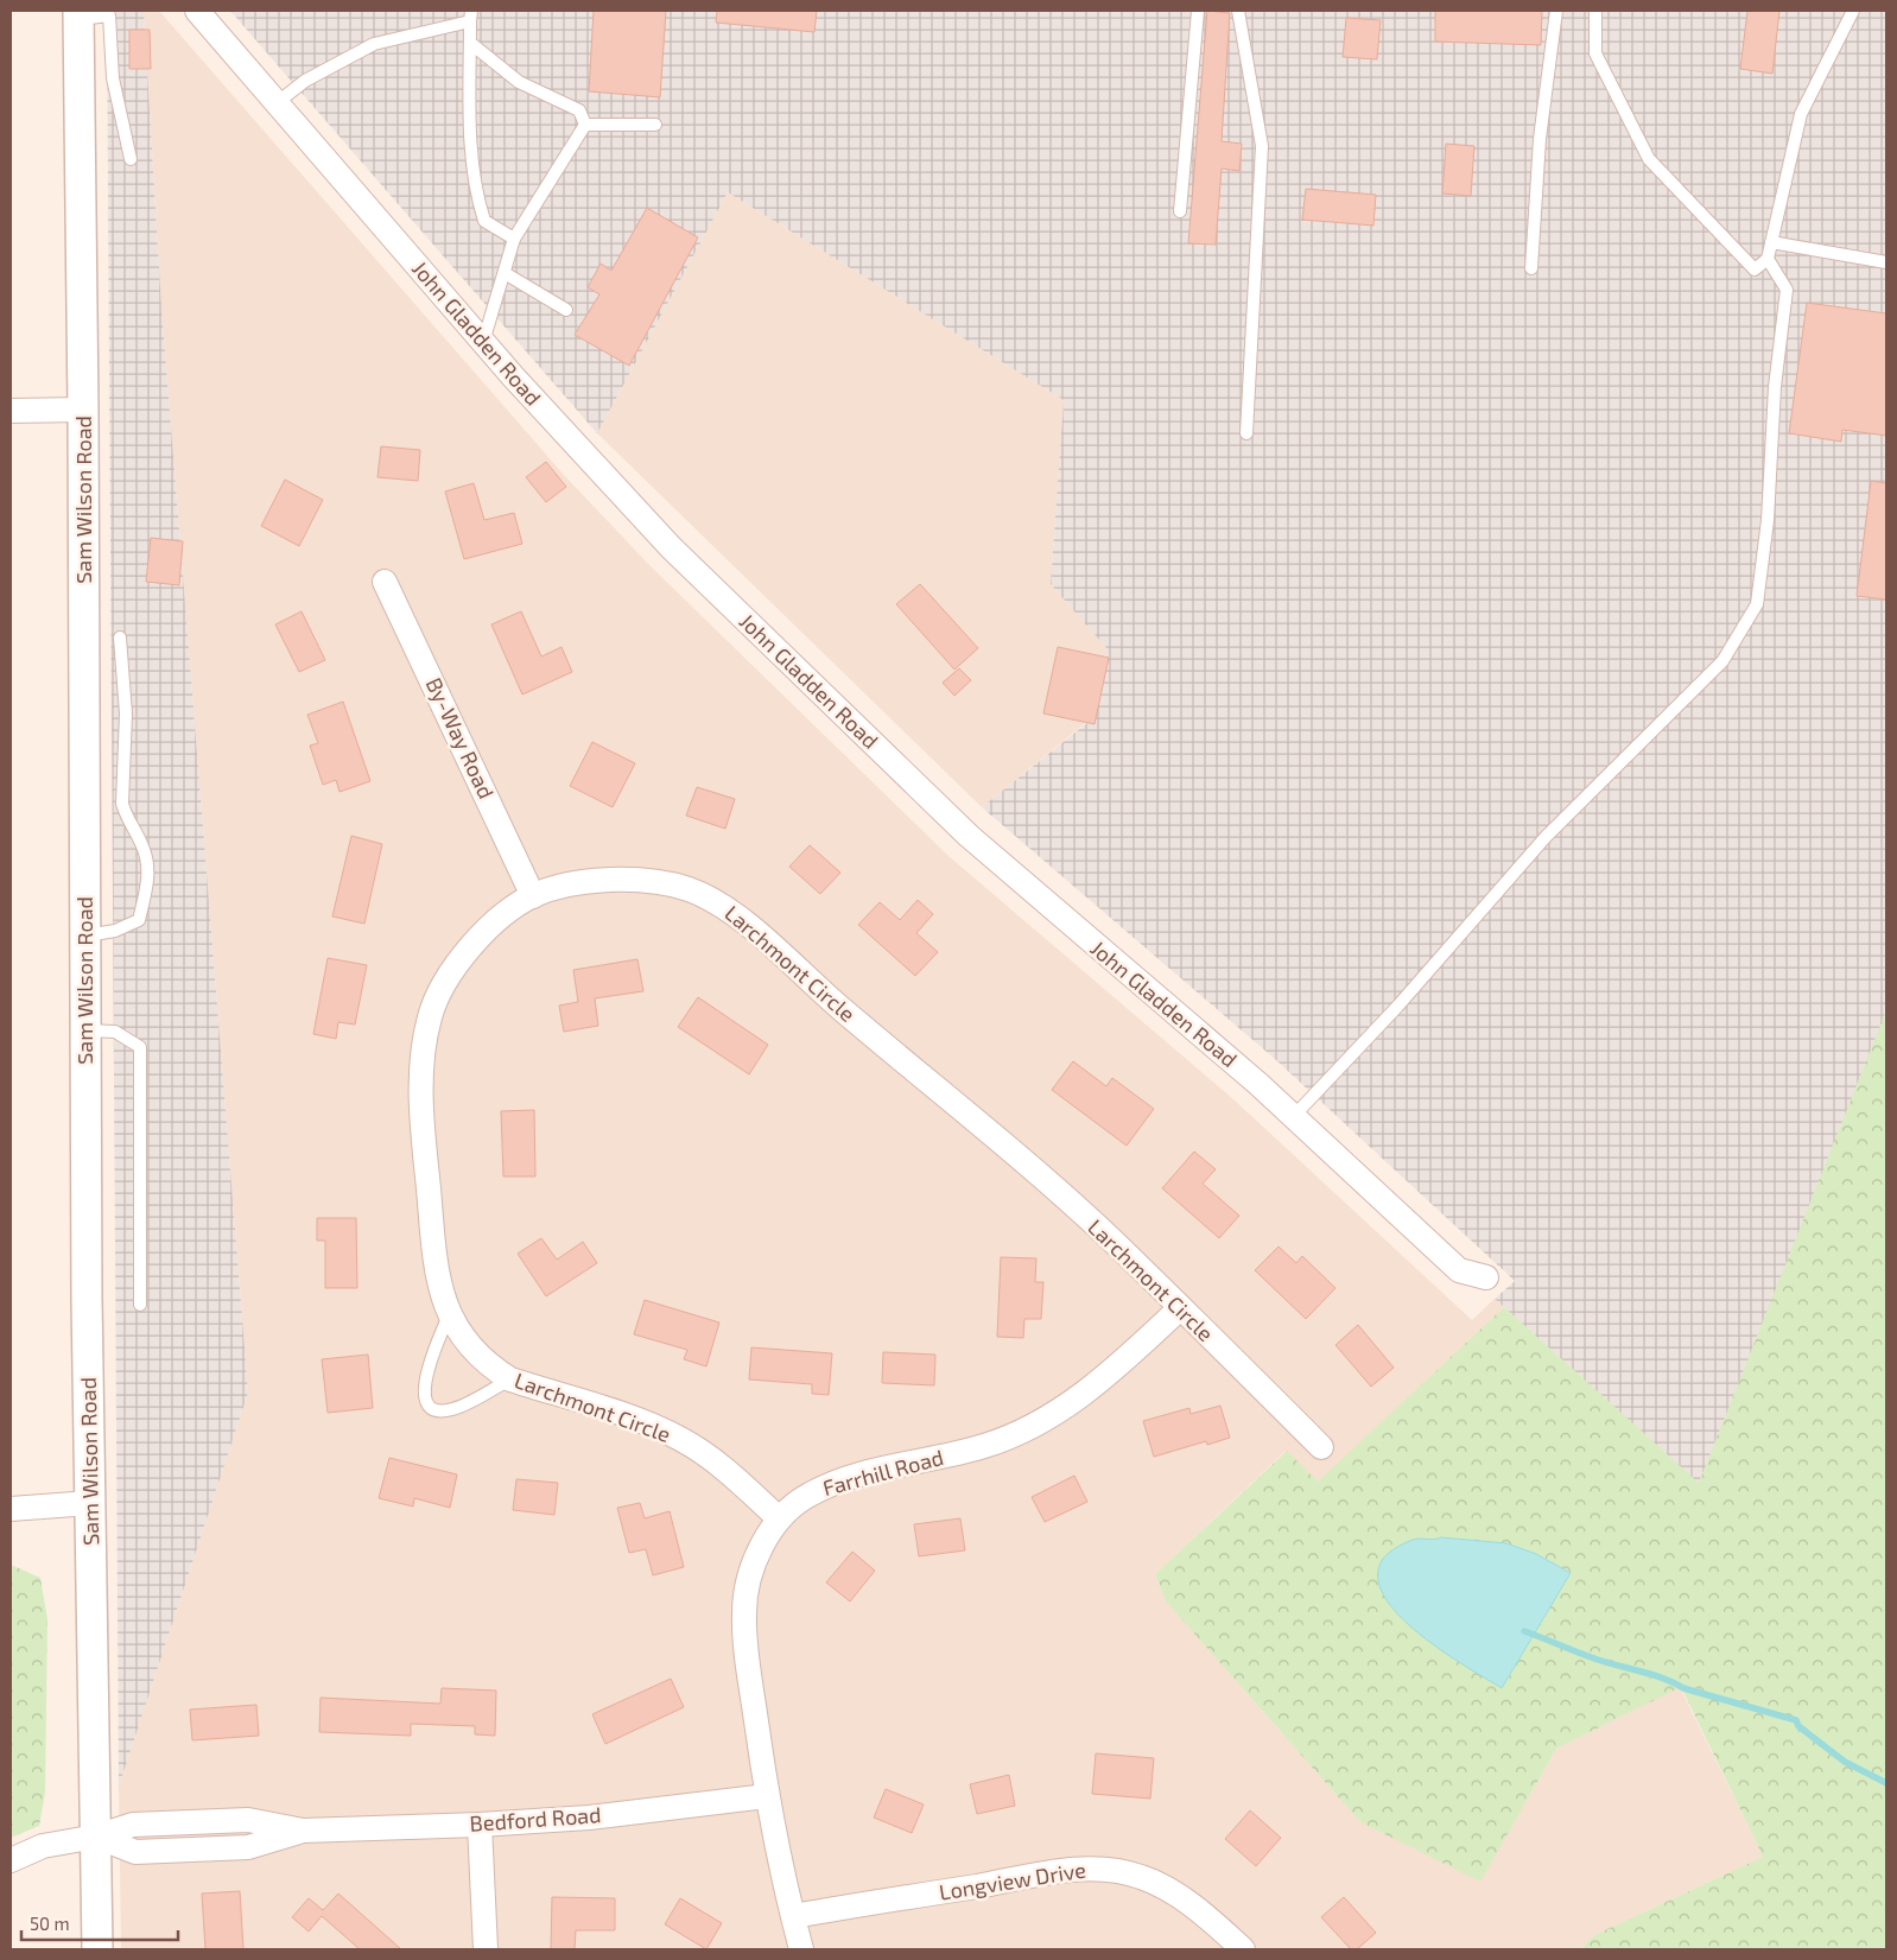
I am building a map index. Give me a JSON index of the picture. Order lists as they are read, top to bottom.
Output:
{
  "streets": {
    "street": [
      "John Gladden Road",
      "Sam Wilson Road",
      "By-Way Road",
      "Larchmont Circle",
      "Farrhill Road",
      "Bedford Road",
      "Longview Drive"
    ]
  },
  "crossings": [
    ["Sam Wilson Road", "Bedford Road"],
    ["By-Way Road", "Larchmont Circle"],
    ["Larchmont Circle", "Farrhill Road"],
    ["Farrhill Road", "Bedford Road"],
    ["Farrhill Road", "Longview Drive"]
  ],
  "scale_bar": "50 m"
}
